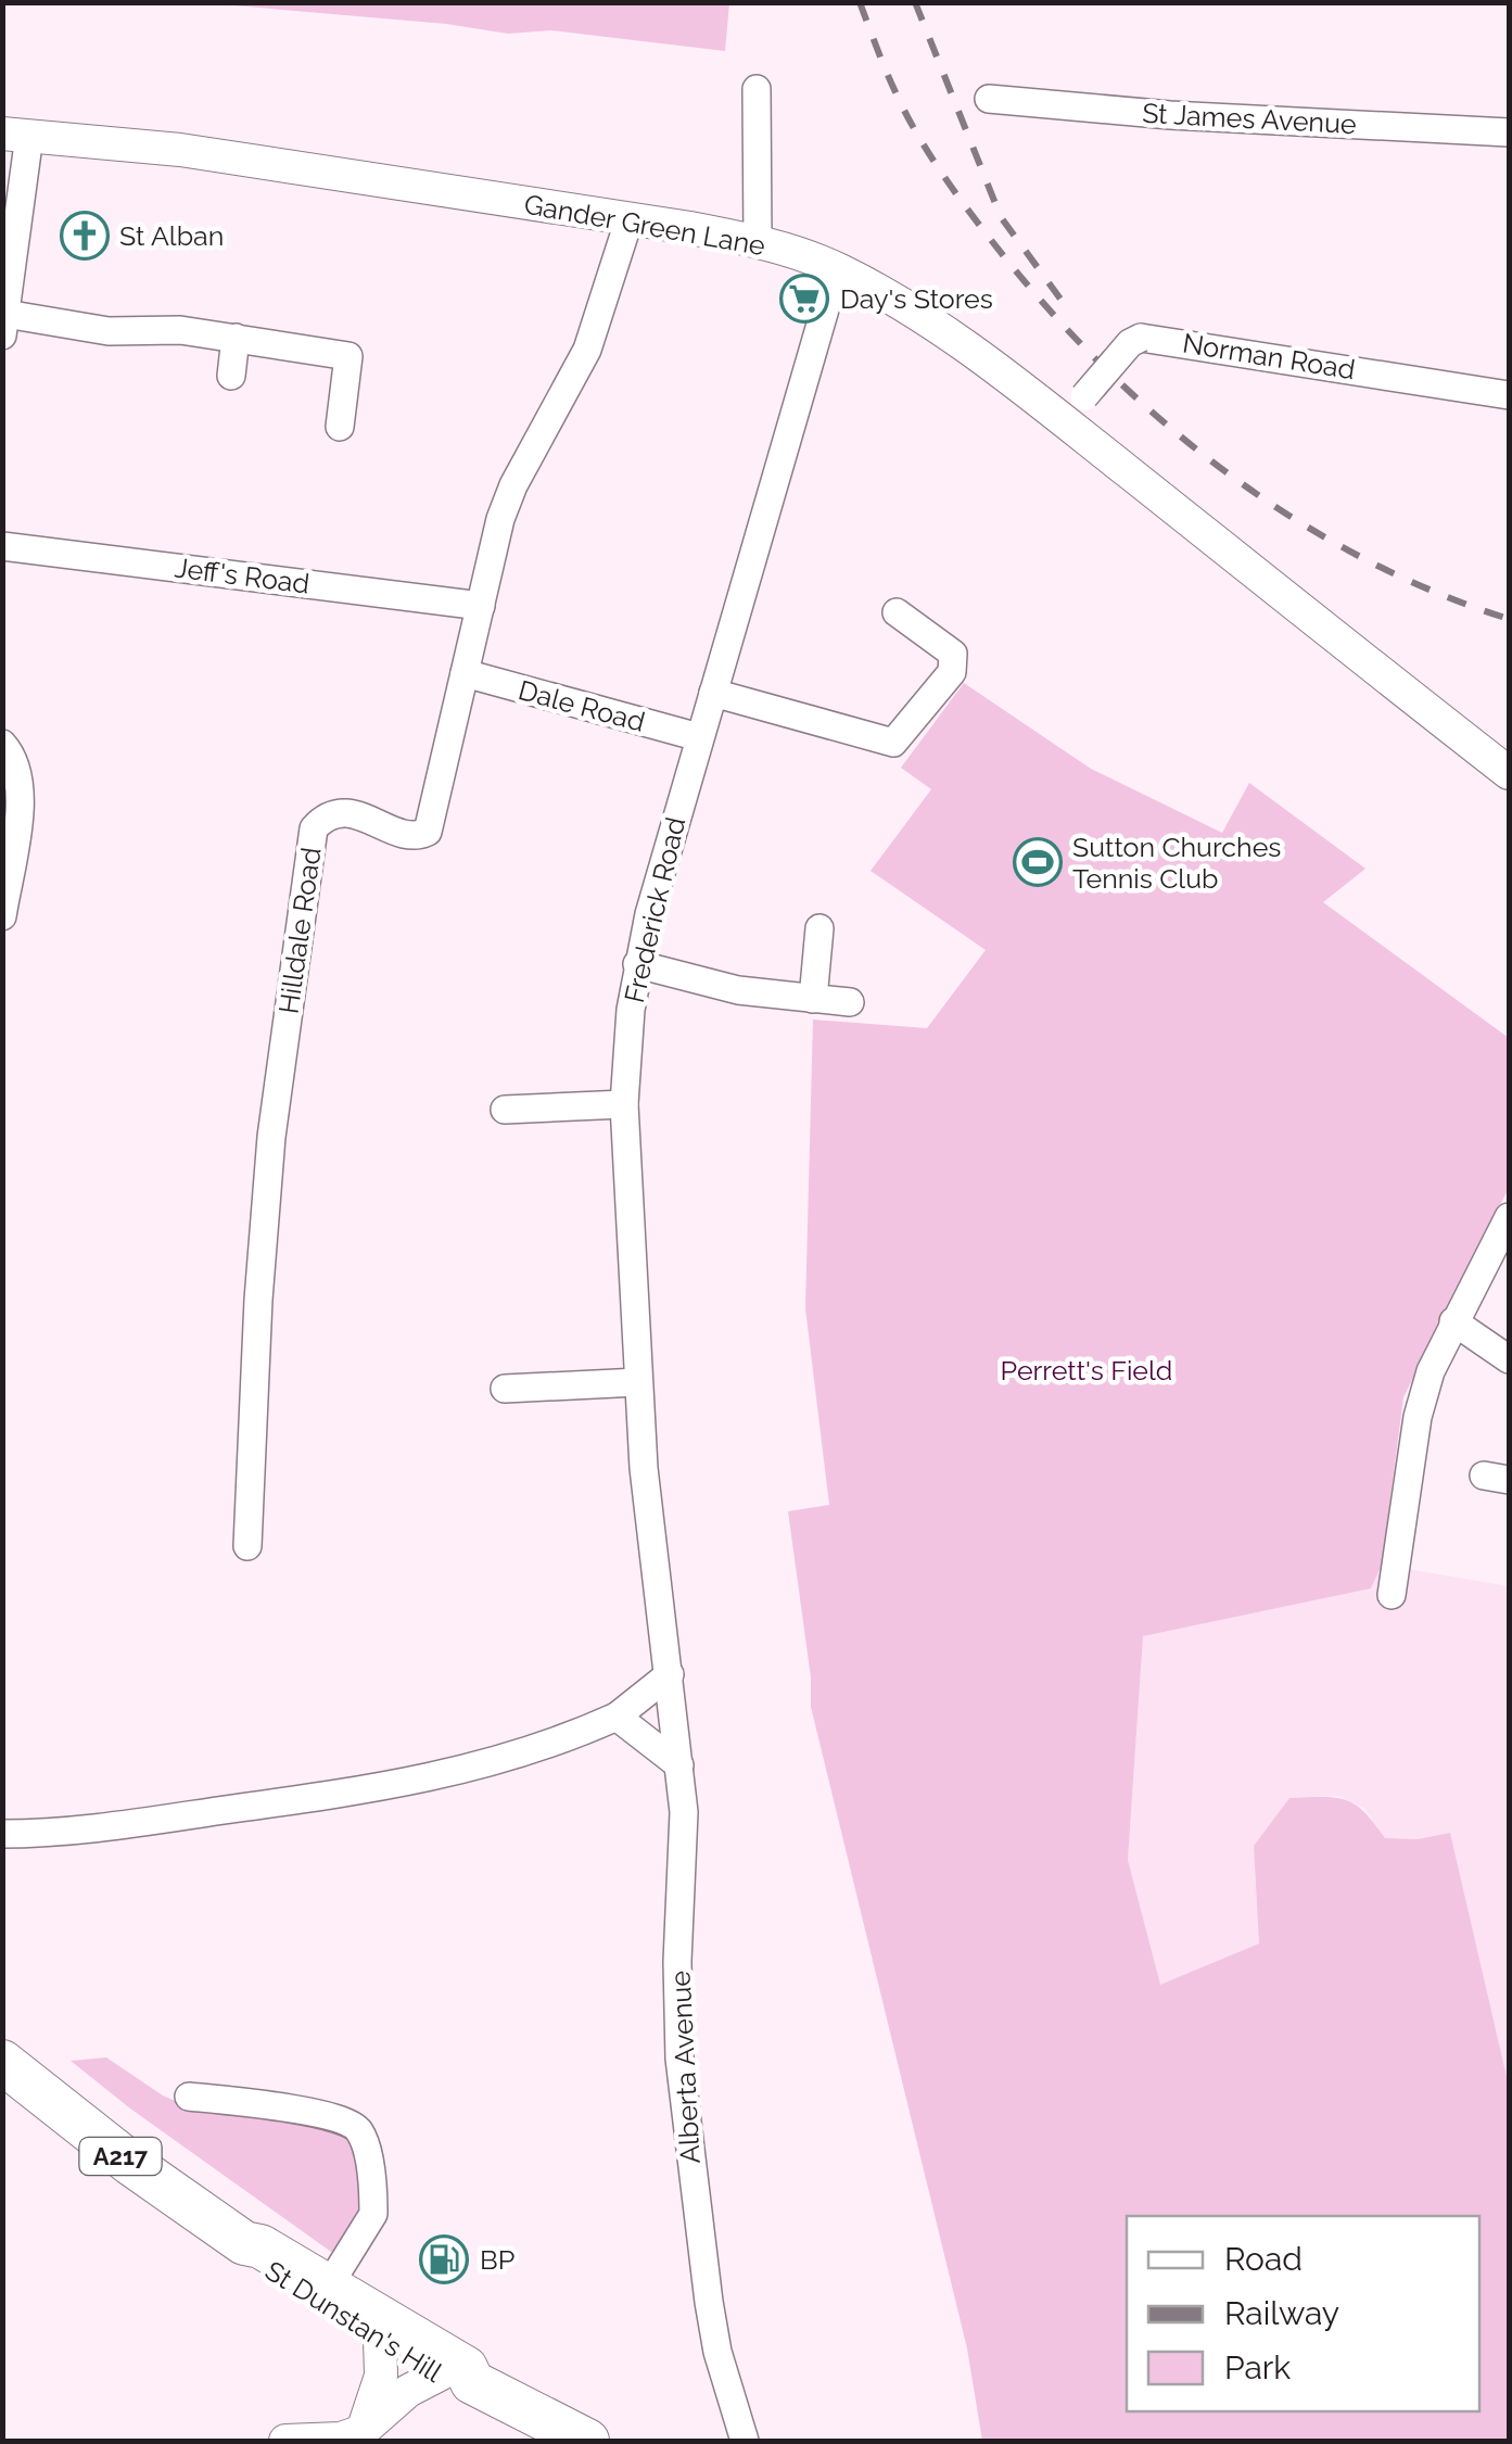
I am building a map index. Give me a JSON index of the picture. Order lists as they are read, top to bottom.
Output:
{
  "streets": {
    "highway": ["A217", "St Dunstan's Hill"],
    "street": [
      "St James Avenue",
      "Gander Green Lane",
      "Norman Road",
      "Jeff's Road",
      "Dale Road",
      "Frederick Road",
      "Hilldale Road",
      "Alberta Avenue"
    ]
  },
  "crossings": [
    ["Gander Green Lane", "Norman Road"],
    ["Gander Green Lane", "Frederick Road"],
    ["Gander Green Lane", "Hilldale Road"],
    ["Jeff's Road", "Hilldale Road"],
    ["Dale Road", "Frederick Road"],
    ["Dale Road", "Hilldale Road"],
    ["Frederick Road", "Alberta Avenue"]
  ],
  "parks": ["Perrett's Field"],
  "places": {
    "church": ["St Alban"],
    "supermarket": ["Day's Stores"],
    "sports": ["Sutton Churches Tennis Club"],
    "fuel station": ["BP"]
  },
  "legend": ["Road", "Railway", "Park"]
}
